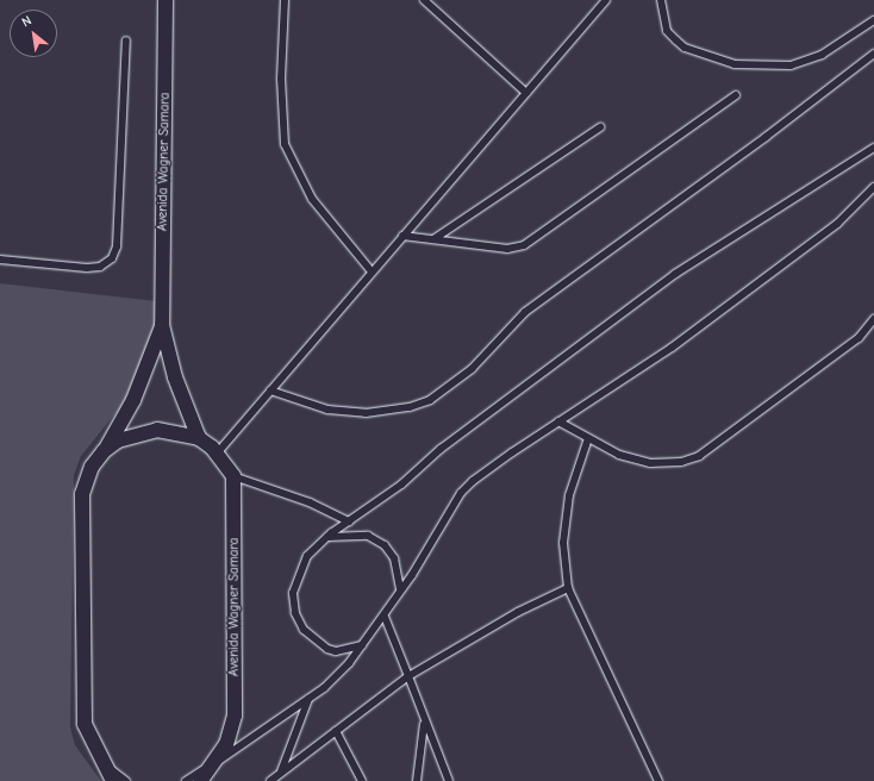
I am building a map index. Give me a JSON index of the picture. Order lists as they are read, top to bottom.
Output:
{
  "streets": {
    "street": ["Avenida Wagner Samara"]
  },
  "north": "top left"
}
